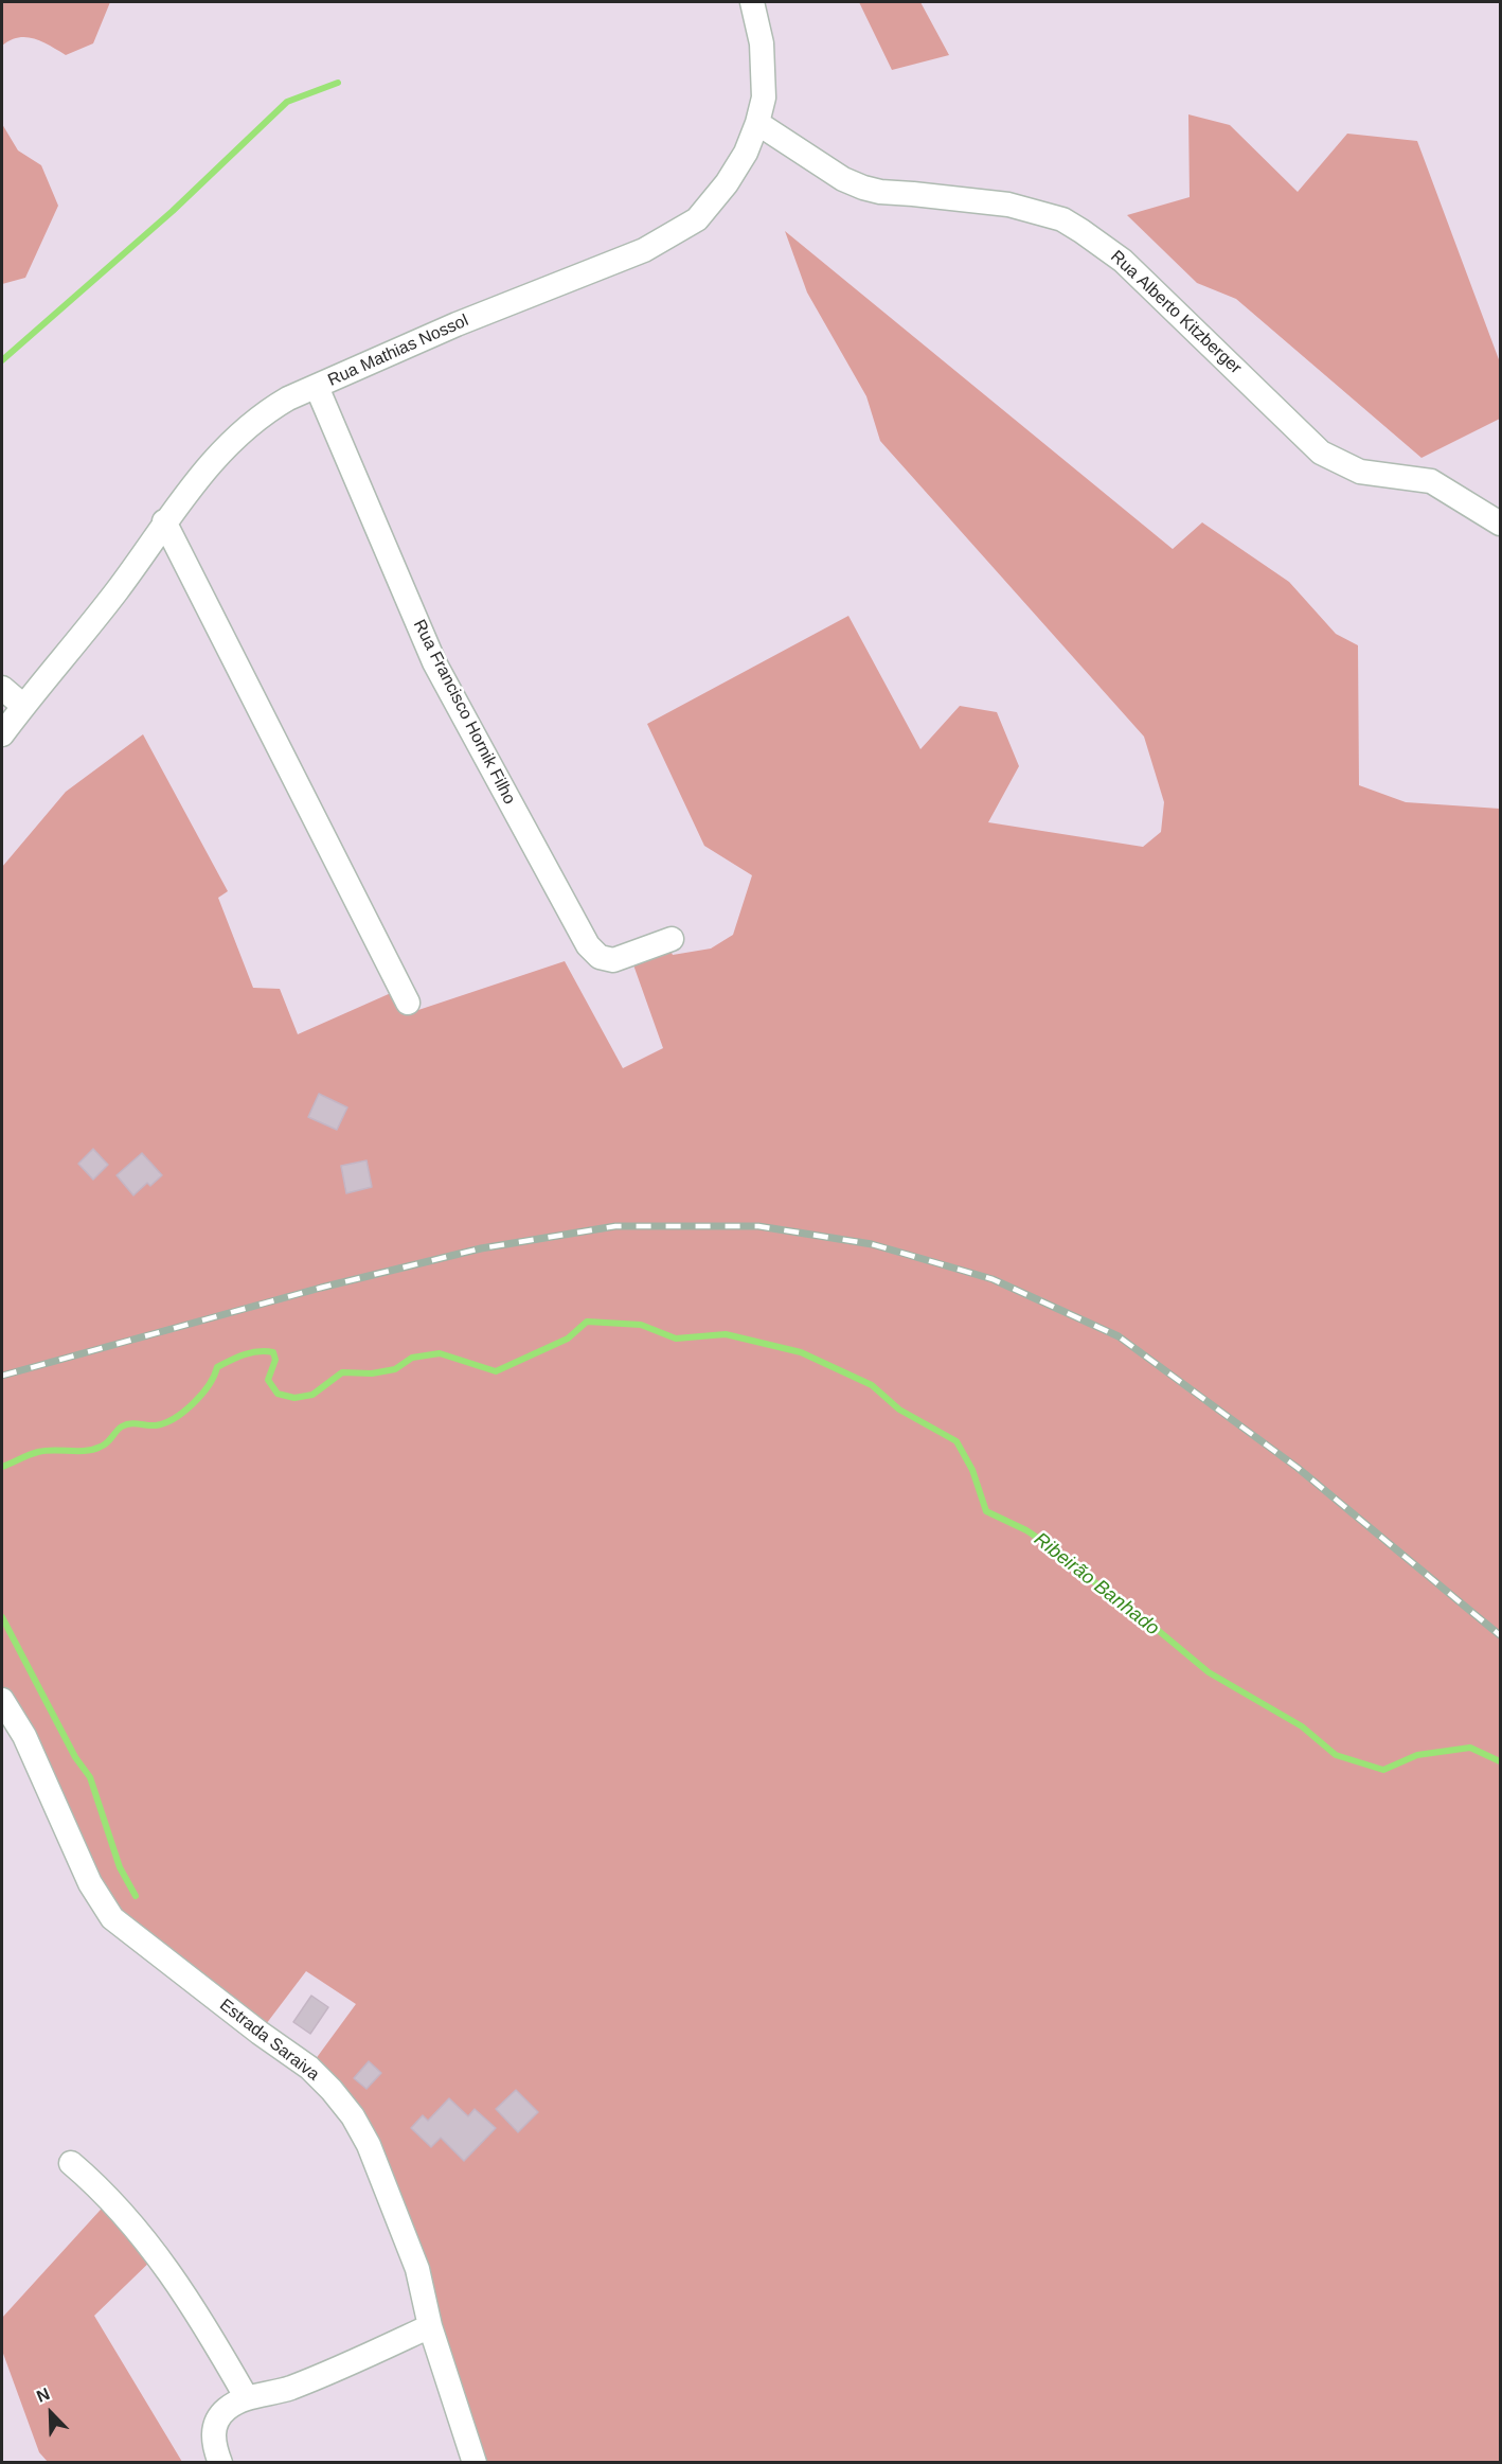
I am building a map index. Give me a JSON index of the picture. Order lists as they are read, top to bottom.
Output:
{
  "streets": {
    "street": [
      "Rua Alberto Kitzberger",
      "Rua Mathias Nossol",
      "Rua Francisco Hornik Filho",
      "Estrada Saraiva"
    ]
  },
  "crossings": [
    ["Rua Alberto Kitzberger", "Rua Mathias Nossol"],
    ["Rua Mathias Nossol", "Rua Francisco Hornik Filho"]
  ],
  "water": ["Ribeirão Banhado"],
  "north": "top left"
}
